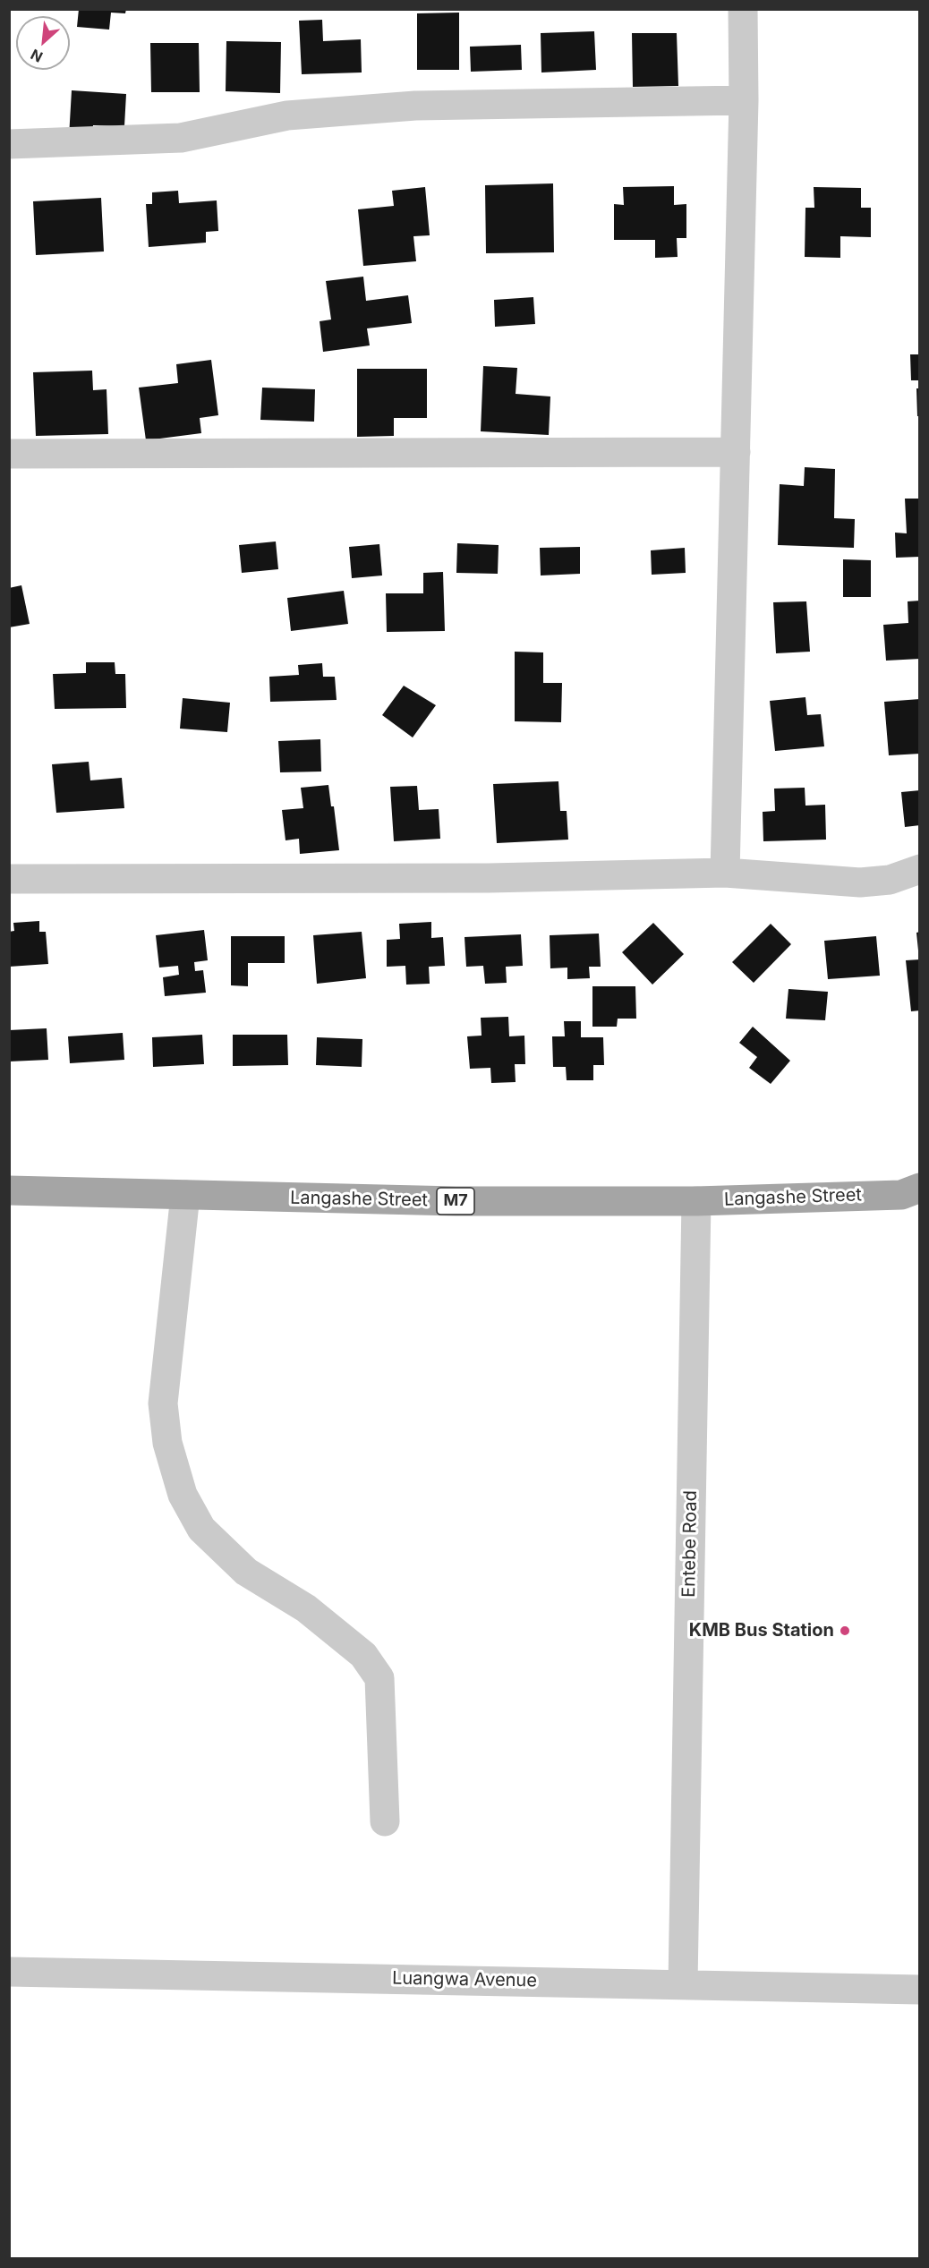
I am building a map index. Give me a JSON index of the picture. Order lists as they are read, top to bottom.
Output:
{
  "streets": {
    "main road": ["Langashe Street", "M7"],
    "street": ["Entebe Road", "Luangwa Avenue"]
  },
  "crossings": [
    ["Langashe Street", "Entebe Road"],
    ["Entebe Road", "Luangwa Avenue"]
  ],
  "places": ["KMB Bus Station"],
  "north": "bottom left"
}
